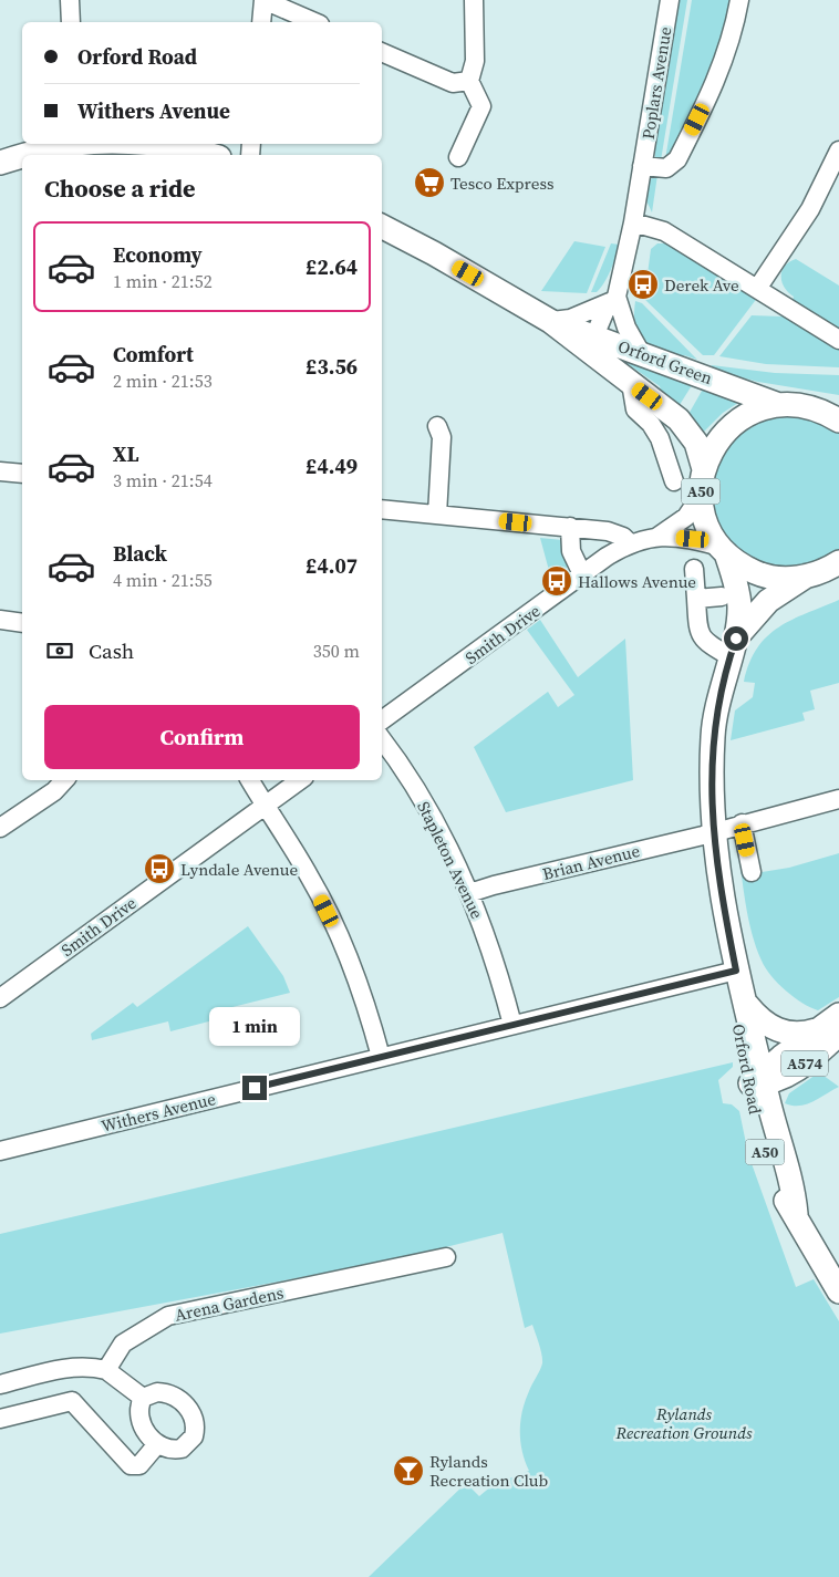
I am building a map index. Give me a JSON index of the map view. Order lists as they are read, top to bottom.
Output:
{
  "streets": {
    "main road": [
      "Orford Green",
      "A50",
      "A574",
      "Orford Road"
    ],
    "street": [
      "Poplars Avenue",
      "Smith Drive",
      "Stapleton Avenue",
      "Brian Avenue",
      "Withers Avenue",
      "Arena Gardens"
    ]
  },
  "crossings": [
    ["Poplars Avenue", "Orford Green"],
    ["Orford Green", "A50"],
    ["A50", "Smith Drive"],
    ["A50", "Orford Road"],
    ["Smith Drive", "Orford Road"],
    ["Stapleton Avenue", "Brian Avenue"],
    ["Stapleton Avenue", "Withers Avenue"],
    ["Brian Avenue", "Orford Road"],
    ["A574", "Orford Road"],
    ["Orford Road", "Withers Avenue"]
  ],
  "parks": ["Rylands Recreation Grounds"],
  "places": {
    "supermarket": ["Tesco Express"],
    "bus stop": ["Derek Ave", "Hallows Avenue", "Lyndale Avenue"],
    "bar": ["Rylands Recreation Club"]
  },
  "page": {
    "banner": ["Orford Road", "Withers Avenue"],
    "heading": "Choose a ride",
    "list": [
      {
        "name": "Economy",
        "note": "1 min · 21:52",
        "value": "£2.64"
      },
      {
        "name": "Comfort",
        "note": "2 min · 21:53",
        "value": "£3.56"
      },
      {
        "name": "XL",
        "note": "3 min · 21:54",
        "value": "£4.49"
      },
      {
        "name": "Black",
        "note": "4 min · 21:55",
        "value": "£4.07"
      }
    ],
    "pay": ["Cash", "350 m"],
    "buttons": "Confirm",
    "bubble": "1 min"
  }
}
